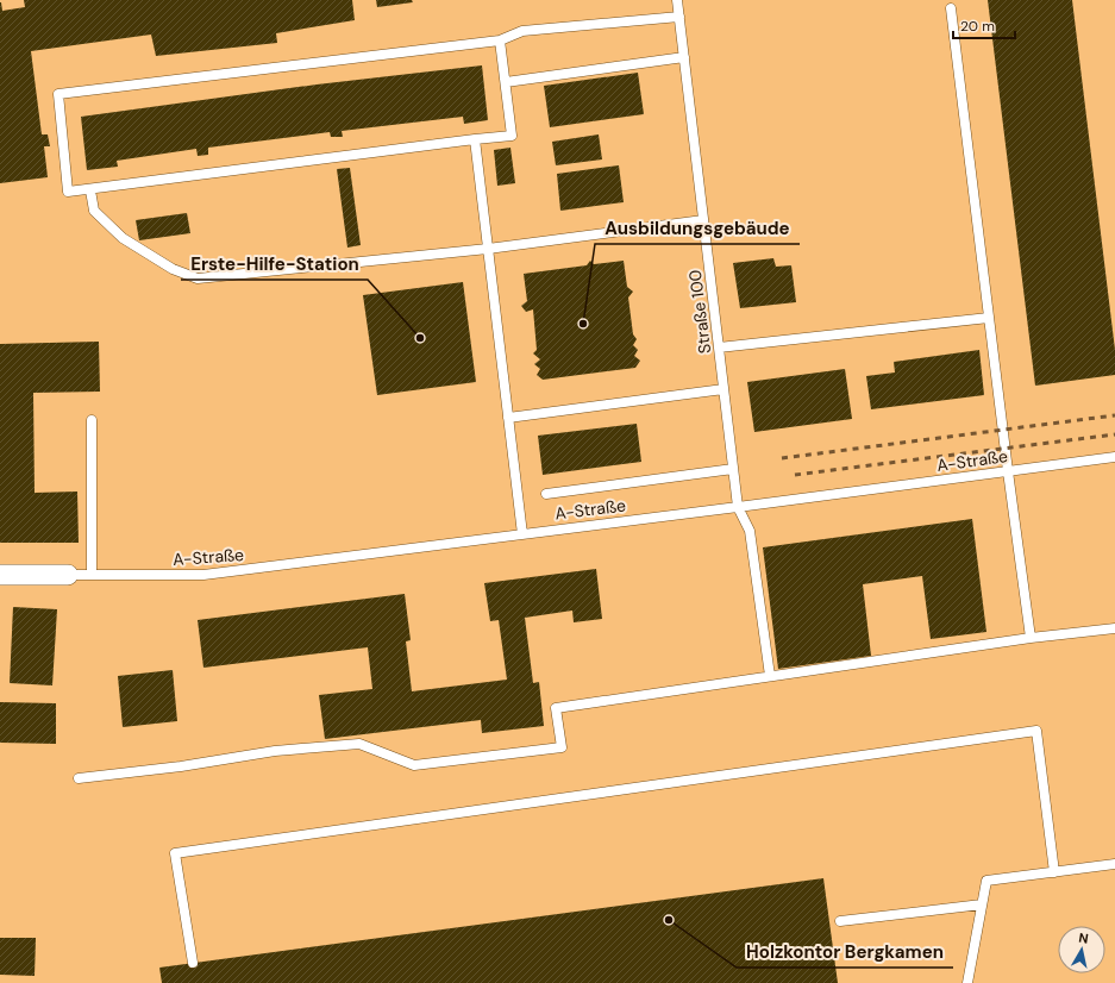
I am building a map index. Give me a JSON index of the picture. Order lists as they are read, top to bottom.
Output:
{
  "streets": {
    "lane": ["Straße 100", "A-Straße"]
  },
  "crossings": [
    ["Straße 100", "A-Straße"]
  ],
  "places": ["Ausbildungsgebäude", "Erste-Hilfe-Station", "Holzkontor Bergkamen"],
  "scale_bar": "20 m",
  "north": "top"
}
